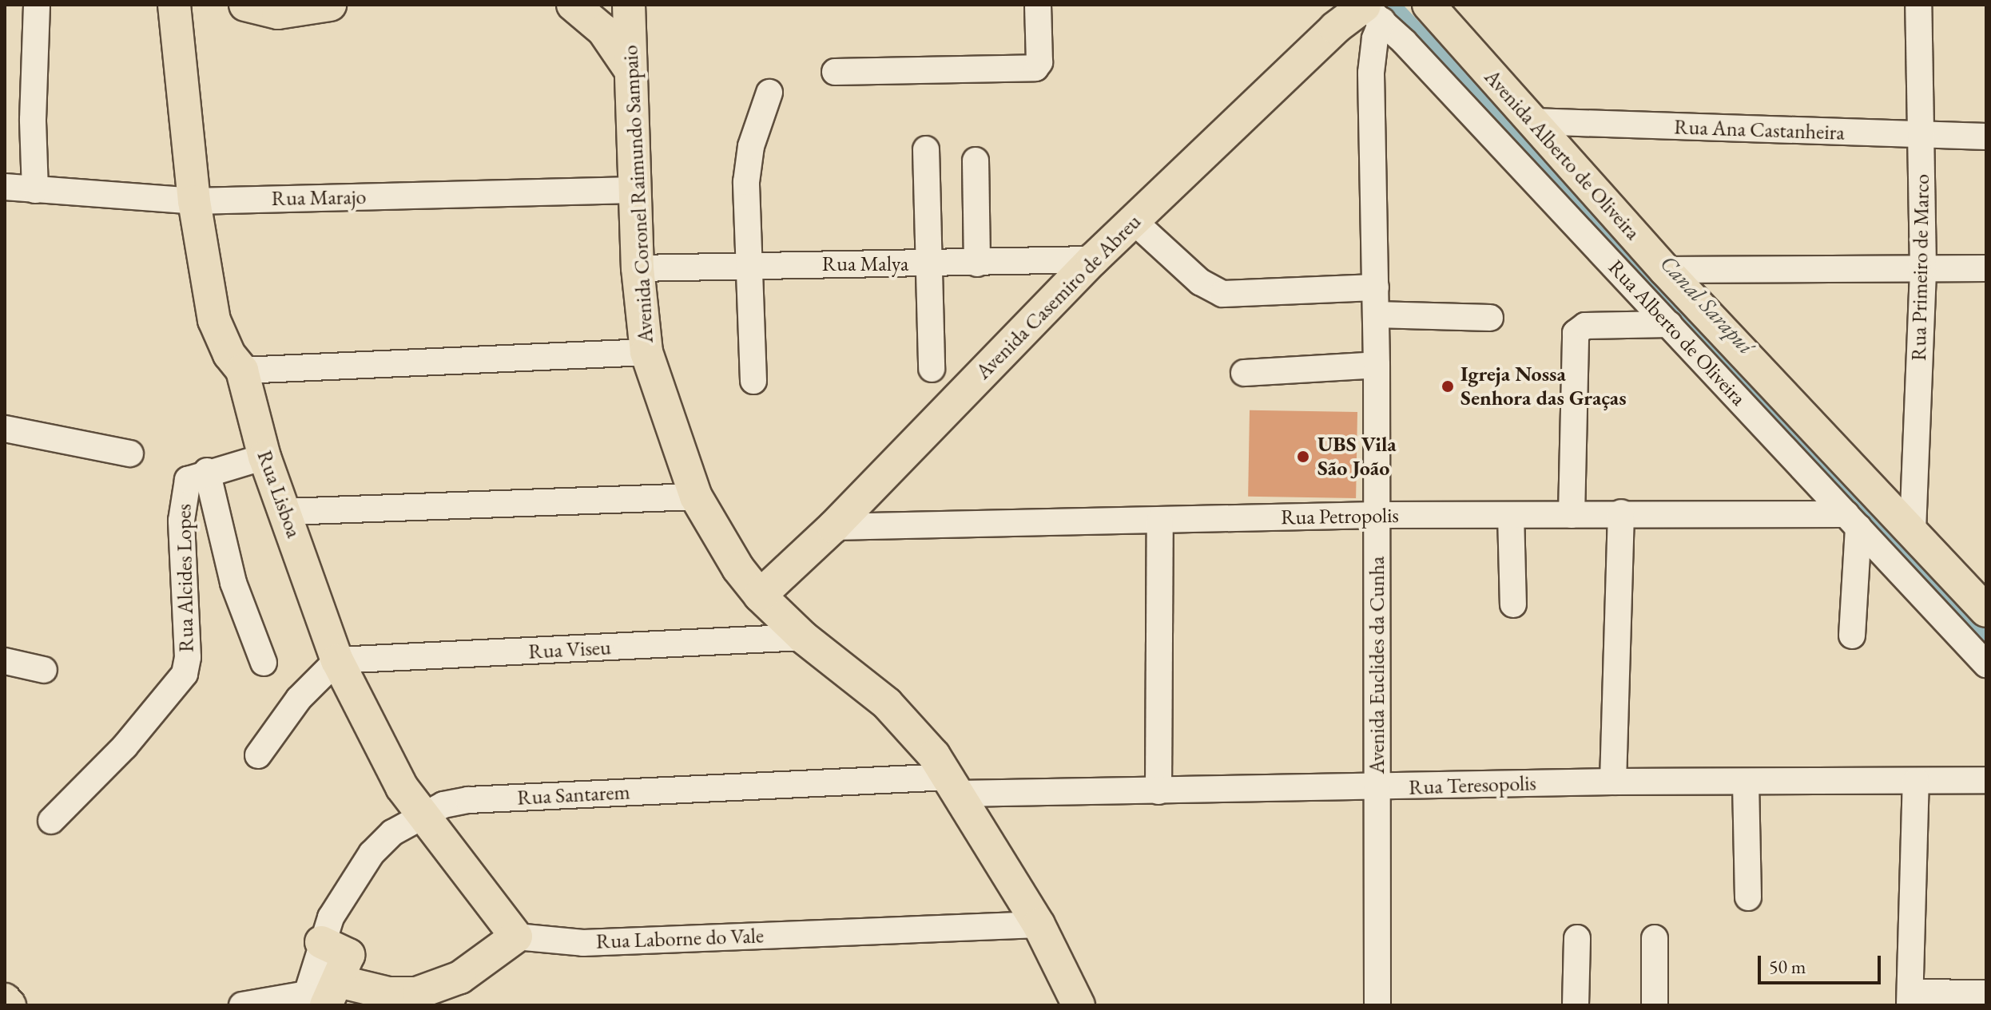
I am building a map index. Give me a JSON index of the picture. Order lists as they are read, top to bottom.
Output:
{
  "streets": {
    "main road": [
      "Avenida Alberto de Oliveira",
      "Avenida Coronel Raimundo Sampaio",
      "Avenida Casemiro de Abreu",
      "Rua Lisboa"
    ],
    "street": [
      "Rua Ana Castanheira",
      "Rua Marajo",
      "Rua Malya",
      "Rua Primeiro de Marco",
      "Rua Alberto de Oliveira",
      "Rua Petropolis",
      "Rua Alcides Lopes",
      "Rua Viseu",
      "Avenida Euclides da Cunha",
      "Rua Teresopolis",
      "Rua Santarem",
      "Rua Laborne do Vale"
    ]
  },
  "crossings": [
    ["Rua Ana Castanheira", "Avenida Alberto de Oliveira"],
    ["Rua Ana Castanheira", "Rua Primeiro de Marco"],
    ["Avenida Alberto de Oliveira", "Rua Primeiro de Marco"],
    ["Avenida Coronel Raimundo Sampaio", "Rua Marajo"],
    ["Avenida Coronel Raimundo Sampaio", "Rua Malya"],
    ["Avenida Coronel Raimundo Sampaio", "Avenida Casemiro de Abreu"],
    ["Avenida Coronel Raimundo Sampaio", "Rua Viseu"],
    ["Avenida Coronel Raimundo Sampaio", "Rua Teresopolis"],
    ["Avenida Coronel Raimundo Sampaio", "Rua Santarem"],
    ["Avenida Coronel Raimundo Sampaio", "Rua Laborne do Vale"],
    ["Rua Marajo", "Rua Lisboa"],
    ["Rua Malya", "Avenida Casemiro de Abreu"],
    ["Avenida Casemiro de Abreu", "Rua Alberto de Oliveira"],
    ["Avenida Casemiro de Abreu", "Rua Petropolis"],
    ["Avenida Casemiro de Abreu", "Avenida Euclides da Cunha"],
    ["Rua Alberto de Oliveira", "Rua Petropolis"],
    ["Rua Alberto de Oliveira", "Avenida Euclides da Cunha"],
    ["Rua Lisboa", "Rua Alcides Lopes"],
    ["Rua Lisboa", "Rua Viseu"],
    ["Rua Lisboa", "Rua Santarem"],
    ["Rua Lisboa", "Rua Laborne do Vale"],
    ["Rua Petropolis", "Avenida Euclides da Cunha"],
    ["Avenida Euclides da Cunha", "Rua Teresopolis"],
    ["Rua Teresopolis", "Rua Santarem"]
  ],
  "water": ["Canal Sarapuí"],
  "places": ["Igreja Nossa Senhora das Graças", "UBS Vila São João"],
  "scale_bar": "50 m"
}
